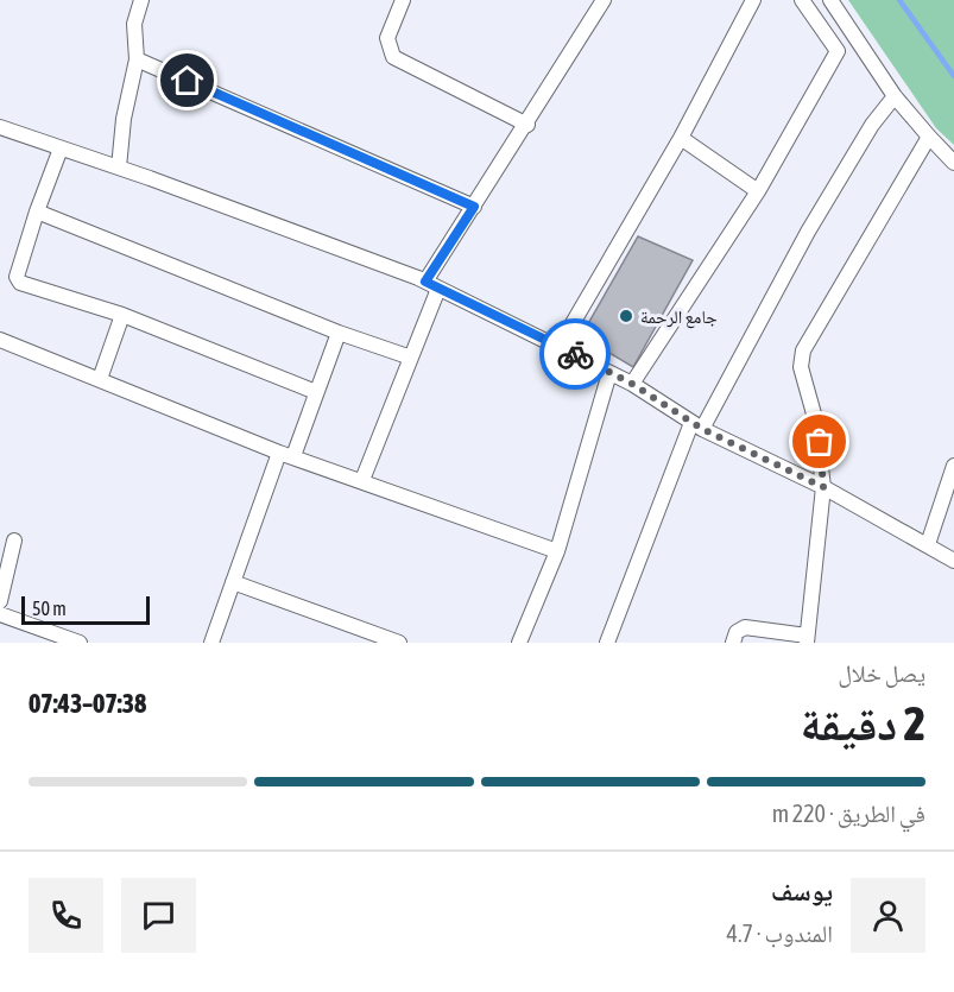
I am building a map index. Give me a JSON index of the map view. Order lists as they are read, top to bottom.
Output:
{
  "places": ["جامع الرحمة"],
  "scale_bar": "50 m",
  "page": {
    "scale": "50 m",
    "heading": ["2 دقيقة", "يصل خلال", "07:38–07:43"],
    "panel": ["يوسف", "المندوب · 4.7"],
    "bar": "في الطريق · 220 m"
  }
}
